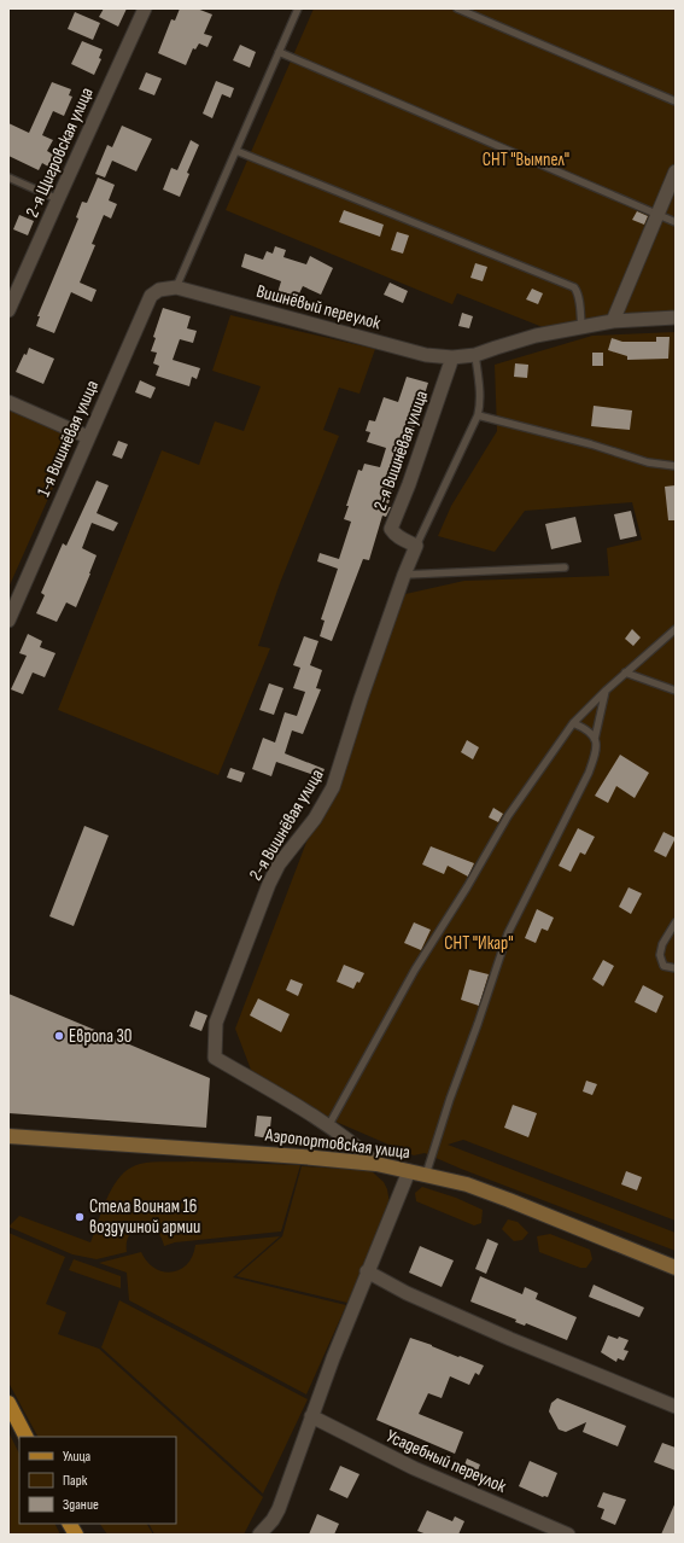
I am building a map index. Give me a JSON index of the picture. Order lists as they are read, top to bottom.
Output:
{
  "streets": {
    "street": [
      "2-я Щигровская улица",
      "Вишнёвый переулок",
      "1-я Вишнёвая улица",
      "2-я Вишнёвая улица",
      "Аэропортовская улица",
      "Усадебный переулок"
    ]
  },
  "crossings": [
    ["Вишнёвый переулок", "1-я Вишнёвая улица"],
    ["Вишнёвый переулок", "2-я Вишнёвая улица"],
    ["2-я Вишнёвая улица", "Аэропортовская улица"]
  ],
  "parks": ["СНТ \"Вымпел\"", "СНТ \"Икар\""],
  "places": ["Европа 30", "Стела Воинам 16 воздушной армии"],
  "legend": ["Улица", "Парк", "Здание"]
}
